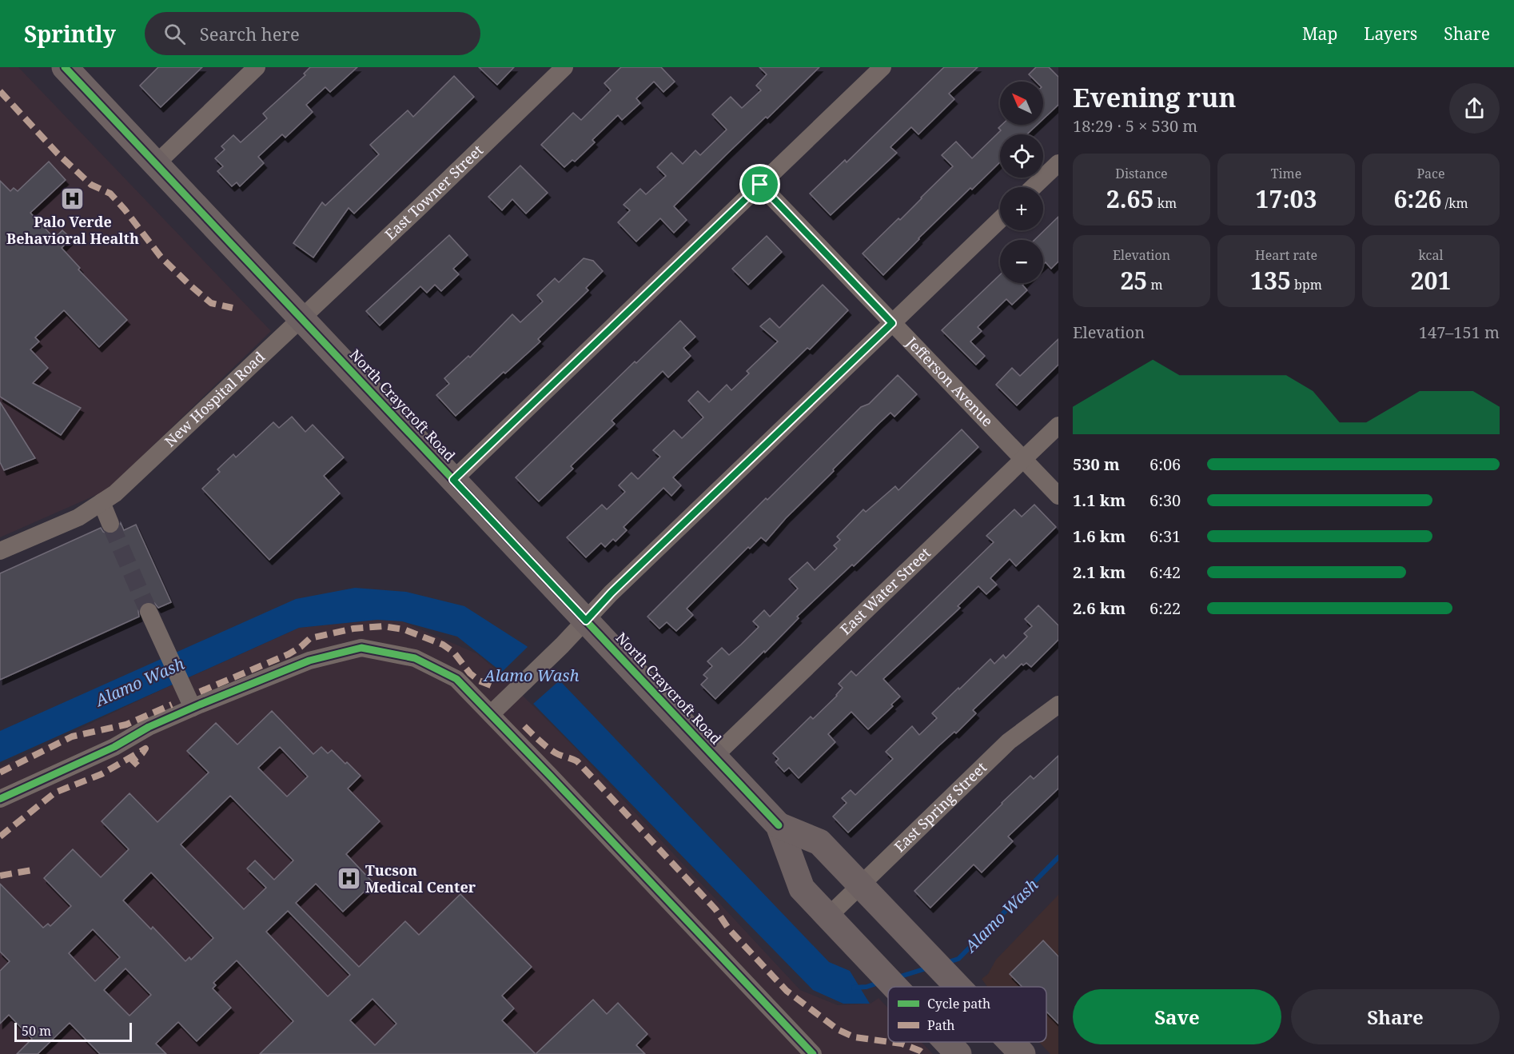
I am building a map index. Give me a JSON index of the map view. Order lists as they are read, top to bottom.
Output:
{
  "streets": {
    "main road": ["North Craycroft Road"],
    "street": [
      "East Towner Street",
      "Jefferson Avenue",
      "New Hospital Road",
      "East Water Street",
      "East Spring Street"
    ]
  },
  "crossings": [
    ["East Towner Street", "New Hospital Road"],
    ["East Towner Street", "North Craycroft Road"],
    ["Jefferson Avenue", "East Water Street"],
    ["New Hospital Road", "North Craycroft Road"],
    ["North Craycroft Road", "East Water Street"],
    ["North Craycroft Road", "East Spring Street"]
  ],
  "water": ["Alamo Wash"],
  "places": {
    "hospital": ["Palo Verde Behavioral Health", "Tucson Medical Center"]
  },
  "legend": ["Cycle path", "Path"],
  "scale_bar": "50 m",
  "north": "top left",
  "page": {
    "header": "Sprintly",
    "search": "Search here",
    "nav": ["Map", "Layers", "Share"],
    "heading": ["Evening run", "18:29 · 5 × 530 m"],
    "map_buttons": ["+", "−"],
    "stats": [
      ["Distance", "2.65 km"],
      ["Time", "17:03"],
      ["Pace", "6:26 /km"],
      ["Elevation", "25 m"],
      ["Heart rate", "135 bpm"],
      ["kcal", "201"]
    ],
    "chart": ["Elevation", "147–151 m"],
    "list": [
      {
        "name": "530 m",
        "note": "6:06"
      },
      {
        "name": "1.1 km",
        "note": "6:30"
      },
      {
        "name": "1.6 km",
        "note": "6:31"
      },
      {
        "name": "2.1 km",
        "note": "6:42"
      },
      {
        "name": "2.6 km",
        "note": "6:22"
      }
    ],
    "buttons": ["Save", "Share"],
    "scale": "50 m"
  }
}
